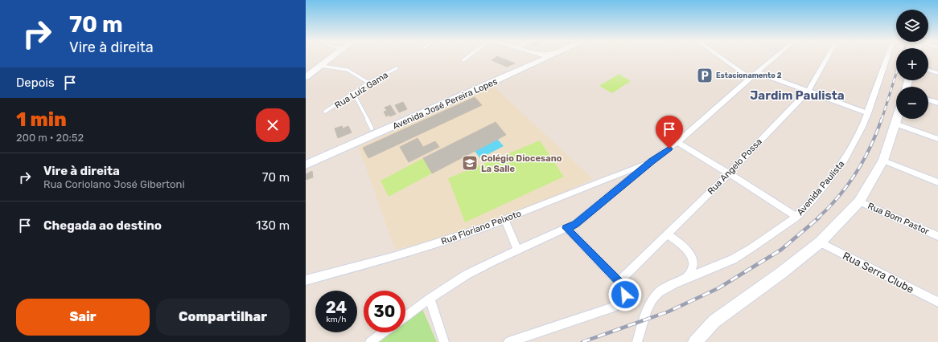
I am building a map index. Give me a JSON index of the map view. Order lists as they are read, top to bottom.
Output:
{
  "streets": {
    "main road": ["Avenida José Pereira Lopes"],
    "street": [
      "Rua Angelo Possa",
      "Avenida Paulista",
      "Rua Bom Pastor",
      "Rua Floriano Peixoto",
      "Rua Serra Clube"
    ],
    "lane": ["Rua Luiz Gama"]
  },
  "districts": ["Jardim Paulista"],
  "places": {
    "parking": ["Estacionamento 2"],
    "school or university": ["Colégio Diocesano La Salle"]
  },
  "page": {
    "turn": ["70 m", "Vire à direita"],
    "map_buttons": ["+", "−"],
    "then": "Depois",
    "heading": ["1 min", "200 m · 20:52"],
    "list": [
      {
        "name": "Vire à direita",
        "note": "Rua Coriolano José Gibertoni",
        "value": "70 m"
      },
      {
        "name": "Chegada ao destino",
        "value": "130 m"
      }
    ],
    "speed": "24 km/h",
    "limit": "30",
    "buttons": ["Sair", "Compartilhar"]
  }
}
